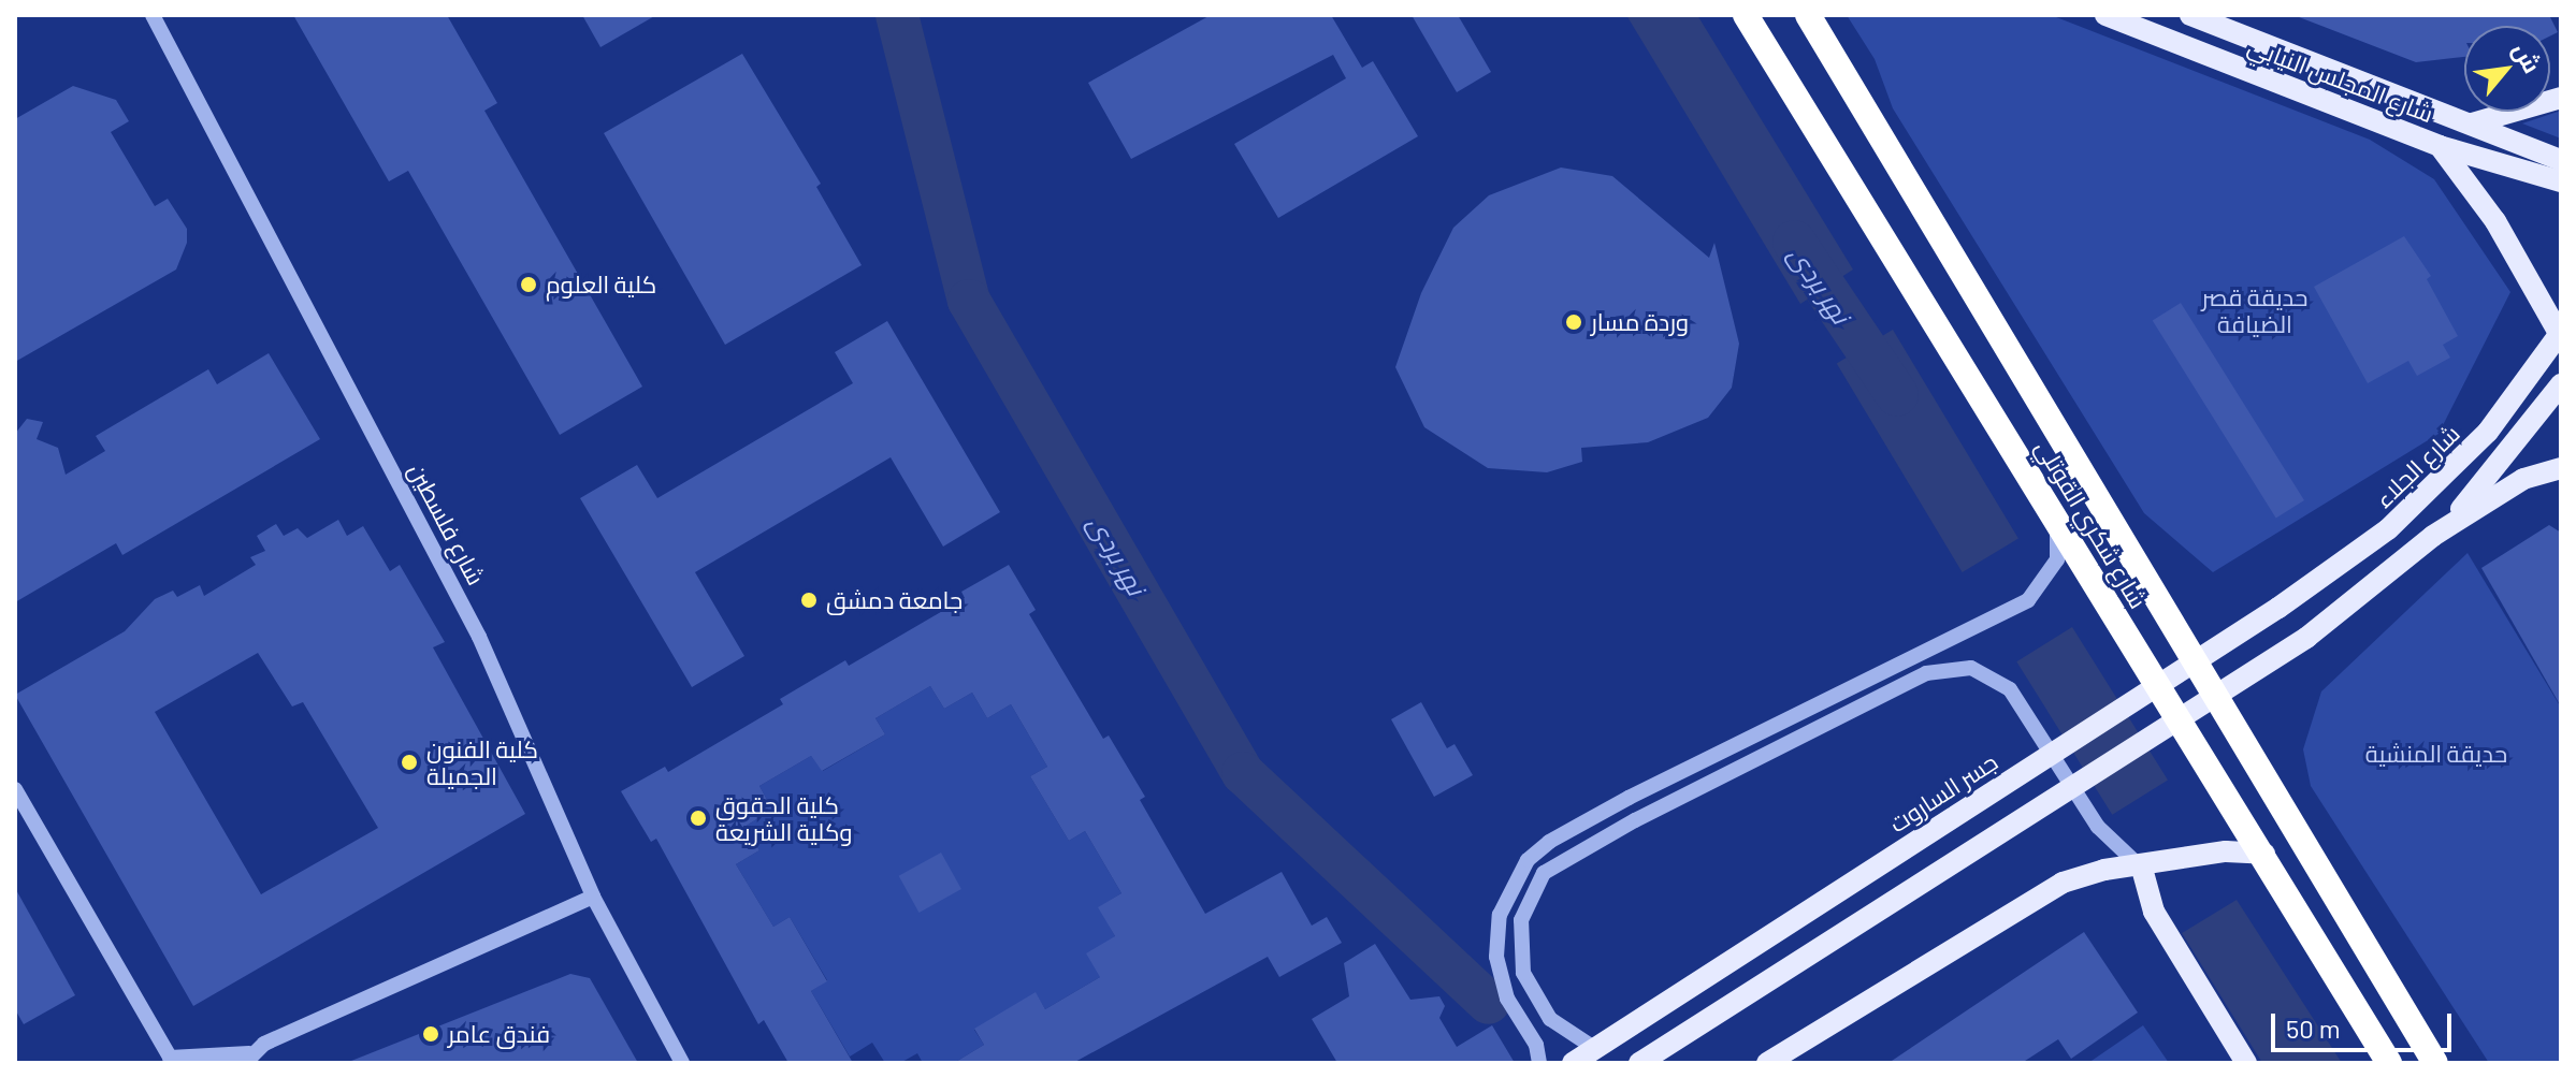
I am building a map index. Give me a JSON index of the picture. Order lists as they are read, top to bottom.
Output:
{
  "streets": {
    "highway": ["شارع شكري القوتلي"],
    "main road": ["شارع المجلس النيابي", "شارع الجلاء", "جسر الساروت"],
    "street": ["شارع فلسطين"]
  },
  "crossings": [
    ["شارع الجلاء", "جسر الساروت"]
  ],
  "water": ["نهر بردى"],
  "parks": ["حديقة قصر الضيافة", "حديقة المنشية"],
  "places": [
    "كلية العلوم",
    "وردة مسار",
    "جامعة دمشق",
    "كلية الفنون الجميلة",
    "كلية الحقوق وكلية الشريعة",
    "فندق عامر"
  ],
  "scale_bar": "50 m",
  "north": "top right"
}
